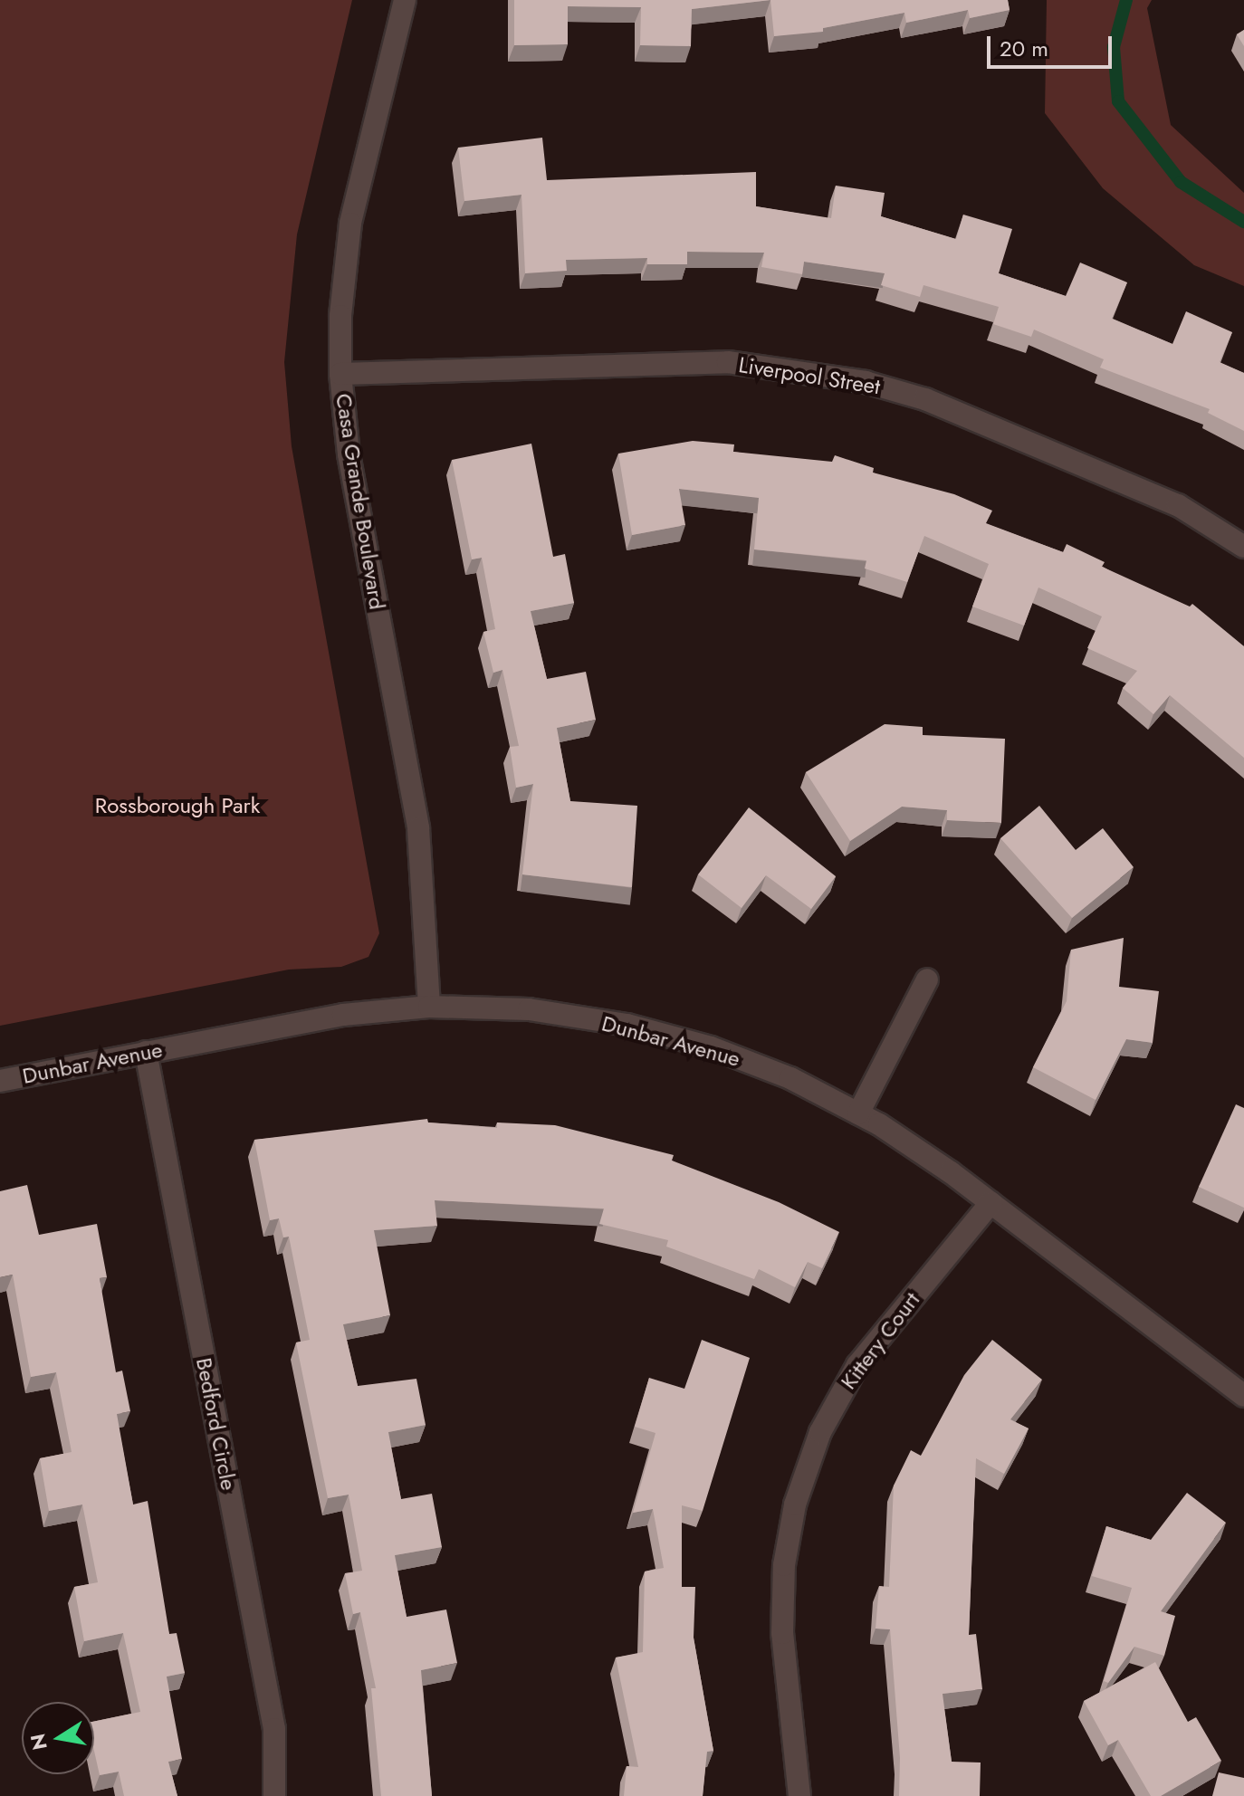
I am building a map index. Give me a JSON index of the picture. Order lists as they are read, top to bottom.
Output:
{
  "streets": {
    "street": [
      "Liverpool Street",
      "Casa Grande Boulevard",
      "Dunbar Avenue",
      "Kittery Court",
      "Bedford Circle"
    ]
  },
  "crossings": [
    ["Liverpool Street", "Casa Grande Boulevard"],
    ["Casa Grande Boulevard", "Dunbar Avenue"],
    ["Dunbar Avenue", "Kittery Court"],
    ["Dunbar Avenue", "Bedford Circle"]
  ],
  "parks": ["Rossborough Park"],
  "scale_bar": "20 m",
  "north": "left"
}
